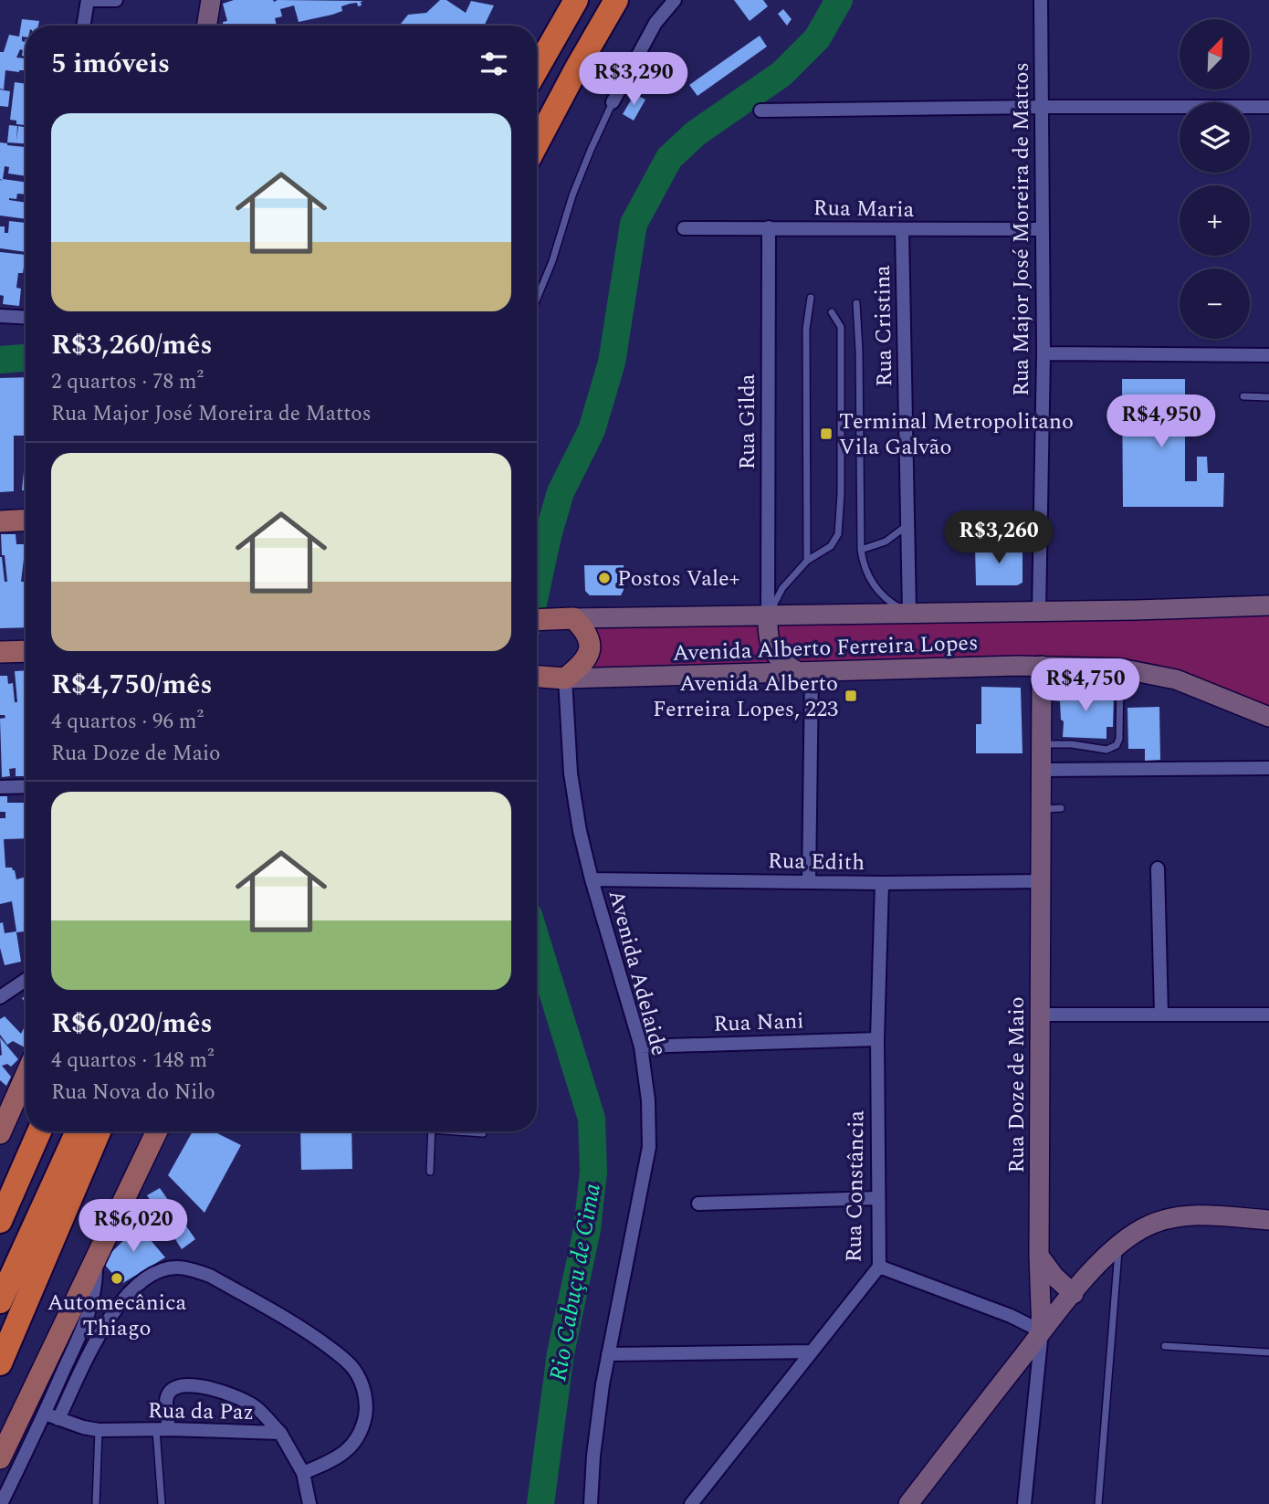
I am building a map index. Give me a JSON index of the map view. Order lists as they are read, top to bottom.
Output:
{
  "streets": {
    "main road": ["Avenida Alberto Ferreira Lopes", "Rua Doze de Maio"],
    "street": [
      "Rua Maria",
      "Rua Major José Moreira de Mattos",
      "Rua Cristina",
      "Rua Gilda",
      "Rua Edith",
      "Avenida Adelaide",
      "Rua Nani",
      "Rua Constância",
      "Rua da Paz"
    ]
  },
  "crossings": [
    ["Rua Maria", "Rua Major José Moreira de Mattos"],
    ["Rua Maria", "Rua Cristina"],
    ["Rua Maria", "Rua Gilda"],
    ["Avenida Alberto Ferreira Lopes", "Avenida Adelaide"],
    ["Avenida Alberto Ferreira Lopes", "Rua Doze de Maio"],
    ["Rua Edith", "Avenida Adelaide"],
    ["Rua Edith", "Rua Doze de Maio"],
    ["Rua Edith", "Rua Constância"],
    ["Avenida Adelaide", "Rua Nani"],
    ["Rua Nani", "Rua Constância"]
  ],
  "water": ["Rio Cabuçu de Cima"],
  "places": {
    "transit": ["Terminal Metropolitano Vila Galvão", "Avenida Alberto Ferreira Lopes, 223"],
    "other": ["Postos Vale+", "Automecânica Thiago"]
  },
  "north": "top right",
  "page": {
    "map_buttons": ["+", "−"],
    "heading": "5 imóveis",
    "price": [
      "R$3,290",
      "R$4,950",
      "R$3,260",
      "R$4,750",
      "R$6,020"
    ],
    "list": [
      {
        "name": "R$3,260/mês",
        "note": "2 quartos · 78 m² · Rua Major José Moreira de Mattos"
      },
      {
        "name": "R$4,750/mês",
        "note": "4 quartos · 96 m² · Rua Doze de Maio"
      },
      {
        "name": "R$6,020/mês",
        "note": "4 quartos · 148 m² · Rua Nova do Nilo"
      }
    ]
  }
}
